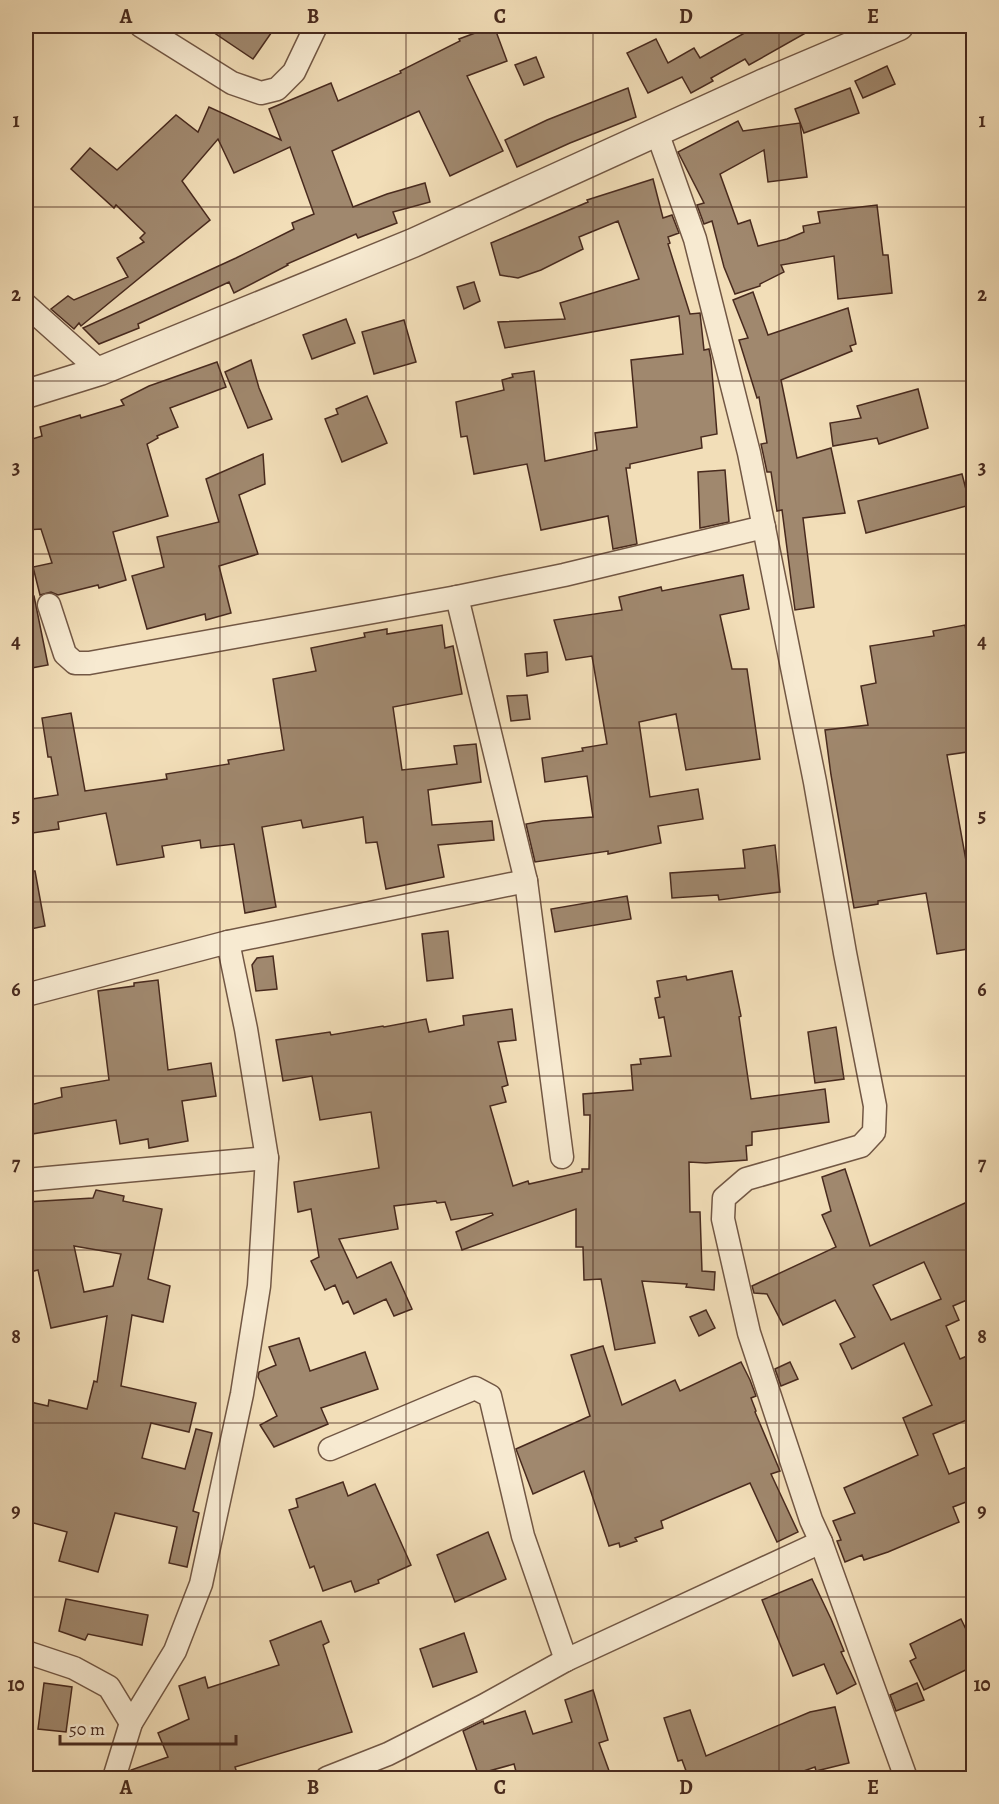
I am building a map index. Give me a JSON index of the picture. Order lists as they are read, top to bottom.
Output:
{
  "scale_bar": "50 m",
  "grid": {
    "columns": [
      "A",
      "B",
      "C",
      "D",
      "E"
    ],
    "rows": [
      "1",
      "2",
      "3",
      "4",
      "5",
      "6",
      "7",
      "8",
      "9",
      "10"
    ]
  }
}
